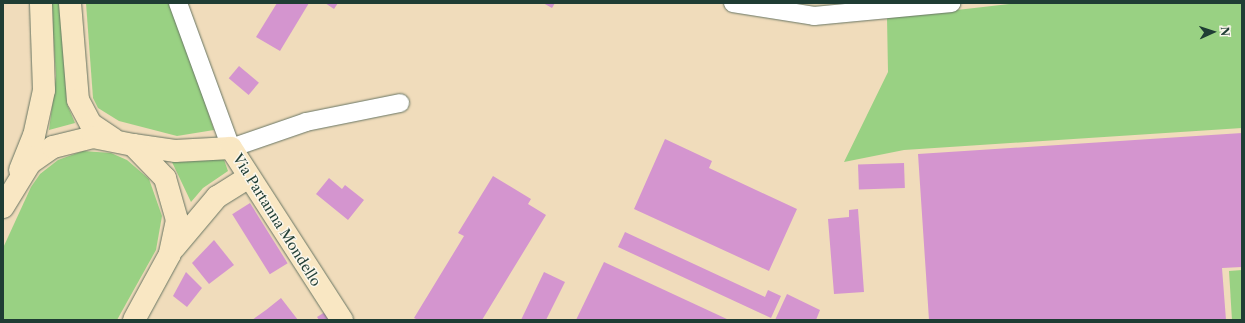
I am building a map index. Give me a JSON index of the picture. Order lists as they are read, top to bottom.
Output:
{
  "streets": {
    "main road": ["Via Partanna Mondello"]
  },
  "north": "right"
}
